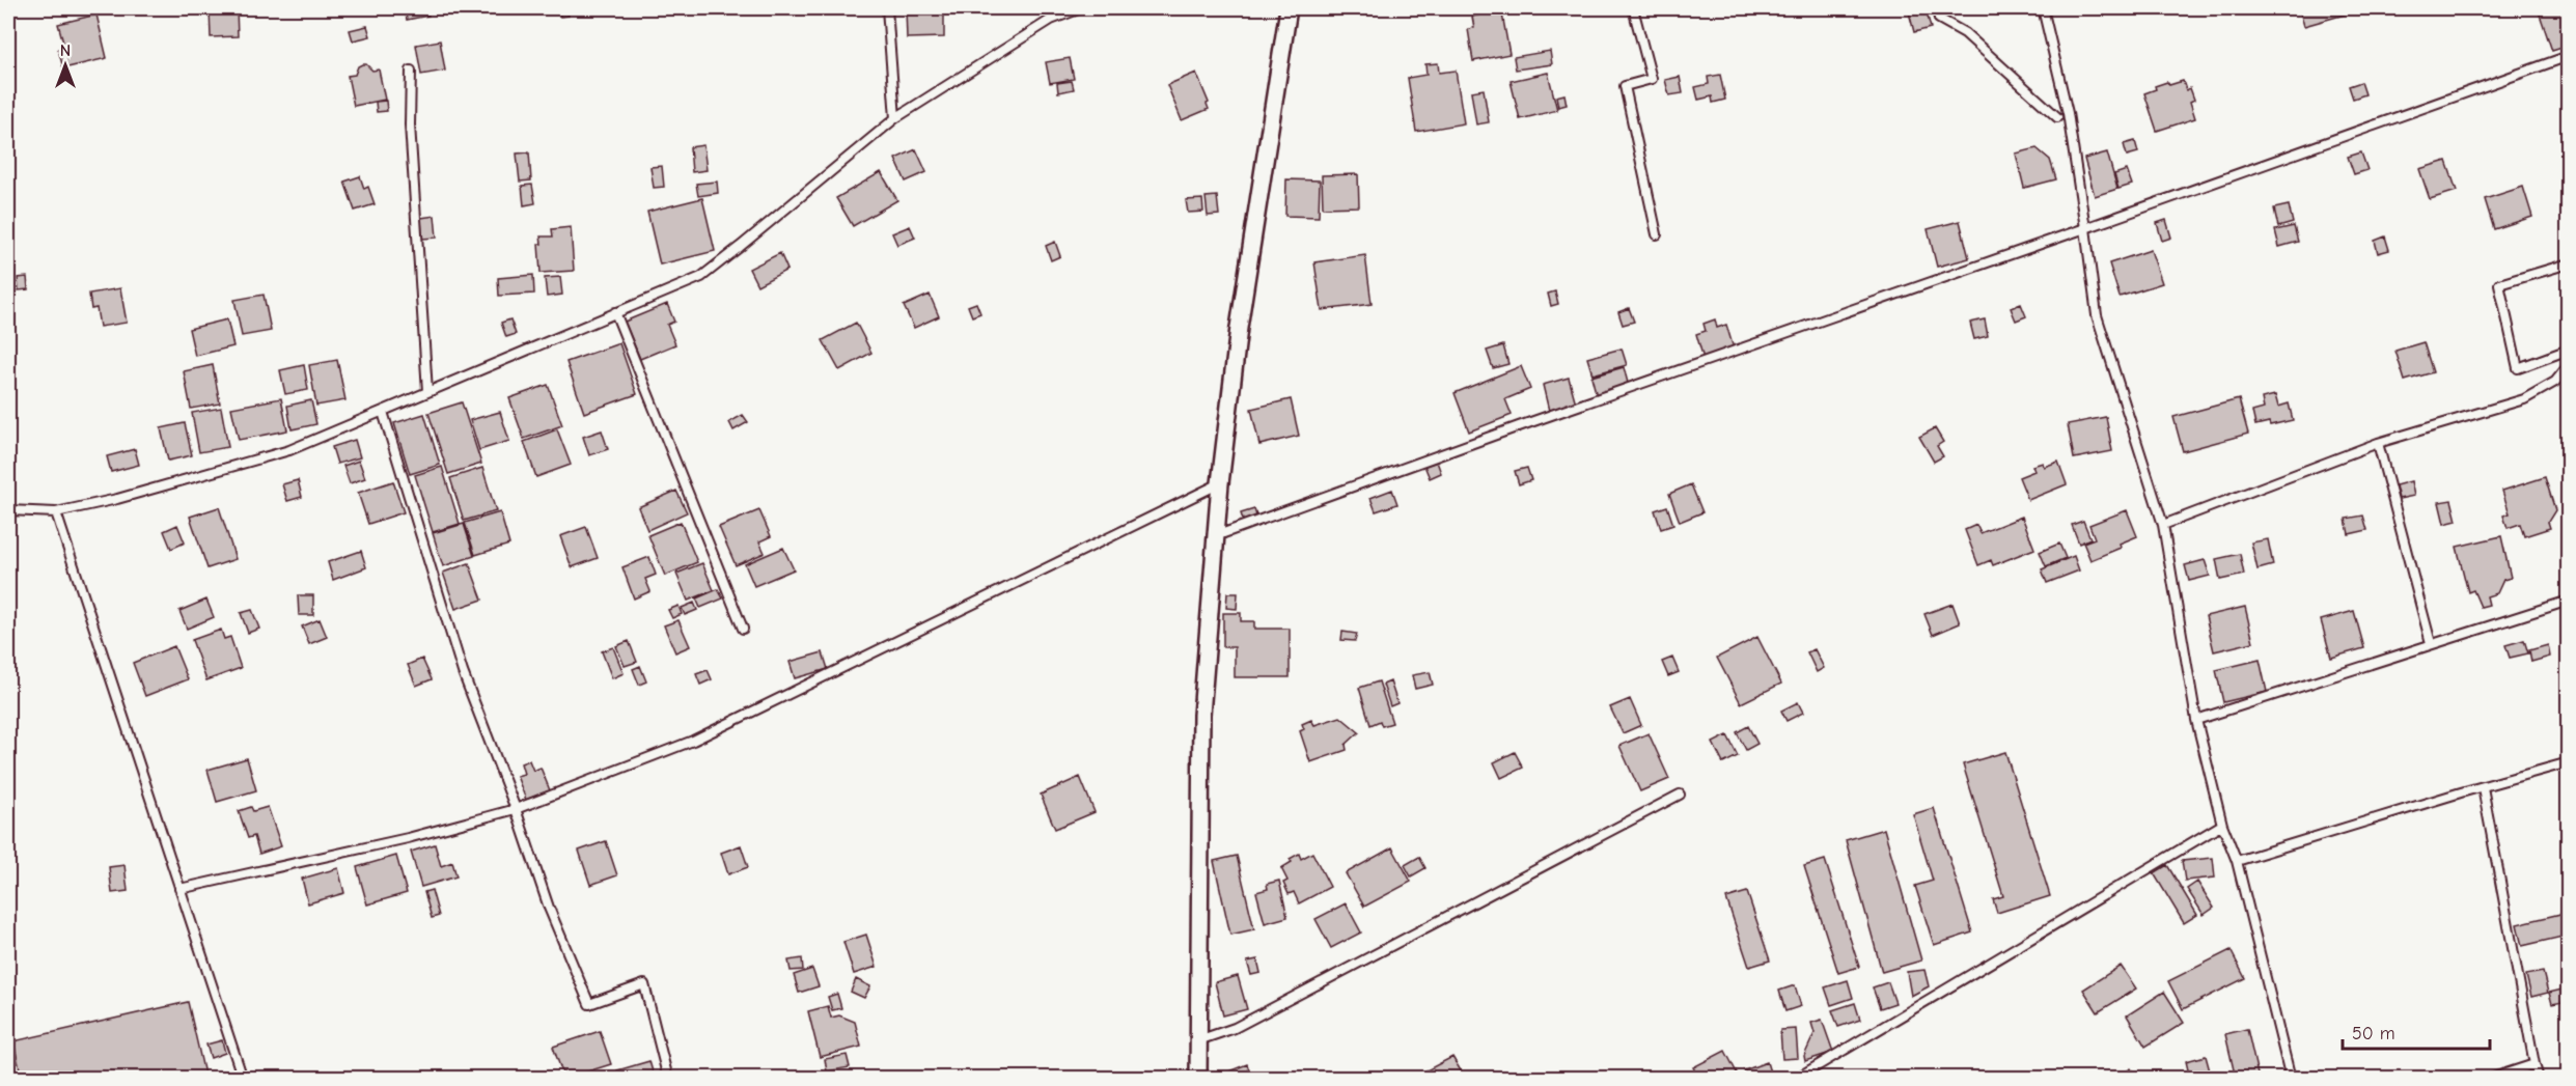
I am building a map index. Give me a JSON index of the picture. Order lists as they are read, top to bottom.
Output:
{
  "scale_bar": "50 m",
  "north": "top"
}
